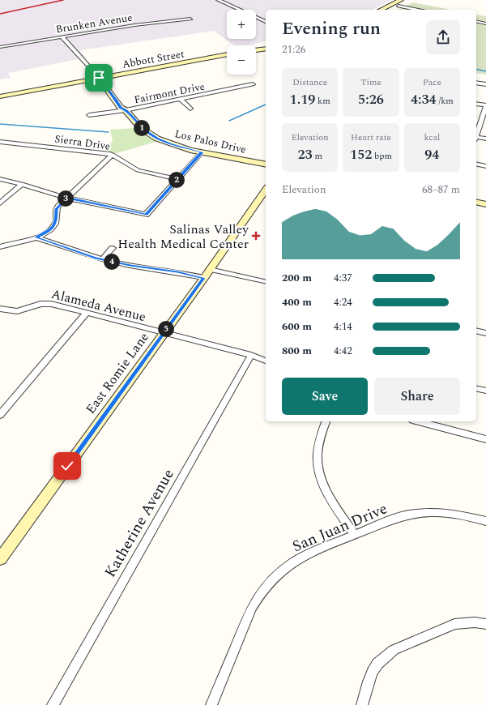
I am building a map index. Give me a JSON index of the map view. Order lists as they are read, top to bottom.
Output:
{
  "streets": {
    "main road": ["Abbott Street", "Los Palos Drive", "East Romie Lane"],
    "street": [
      "Brunken Avenue",
      "Fairmont Drive",
      "Sierra Drive",
      "Alameda Avenue",
      "Katherine Avenue",
      "San Juan Drive"
    ]
  },
  "crossings": [
    ["Abbott Street", "Los Palos Drive"],
    ["Fairmont Drive", "Los Palos Drive"],
    ["Alameda Avenue", "East Romie Lane"],
    ["Alameda Avenue", "Katherine Avenue"]
  ],
  "places": {
    "health": ["Salinas Valley Health Medical Center"]
  },
  "page": {
    "map_buttons": ["+", "−"],
    "heading": ["Evening run", "21:26"],
    "stats": [
      ["Distance", "1.19 km"],
      ["Time", "5:26"],
      ["Pace", "4:34 /km"],
      ["Elevation", "23 m"],
      ["Heart rate", "152 bpm"],
      ["kcal", "94"]
    ],
    "pins": [
      "1",
      "2",
      "3",
      "4",
      "5"
    ],
    "chart": ["Elevation", "68–87 m"],
    "list": [
      {
        "name": "200 m",
        "note": "4:37"
      },
      {
        "name": "400 m",
        "note": "4:24"
      },
      {
        "name": "600 m",
        "note": "4:14"
      },
      {
        "name": "800 m",
        "note": "4:42"
      }
    ],
    "buttons": ["Save", "Share"]
  }
}
